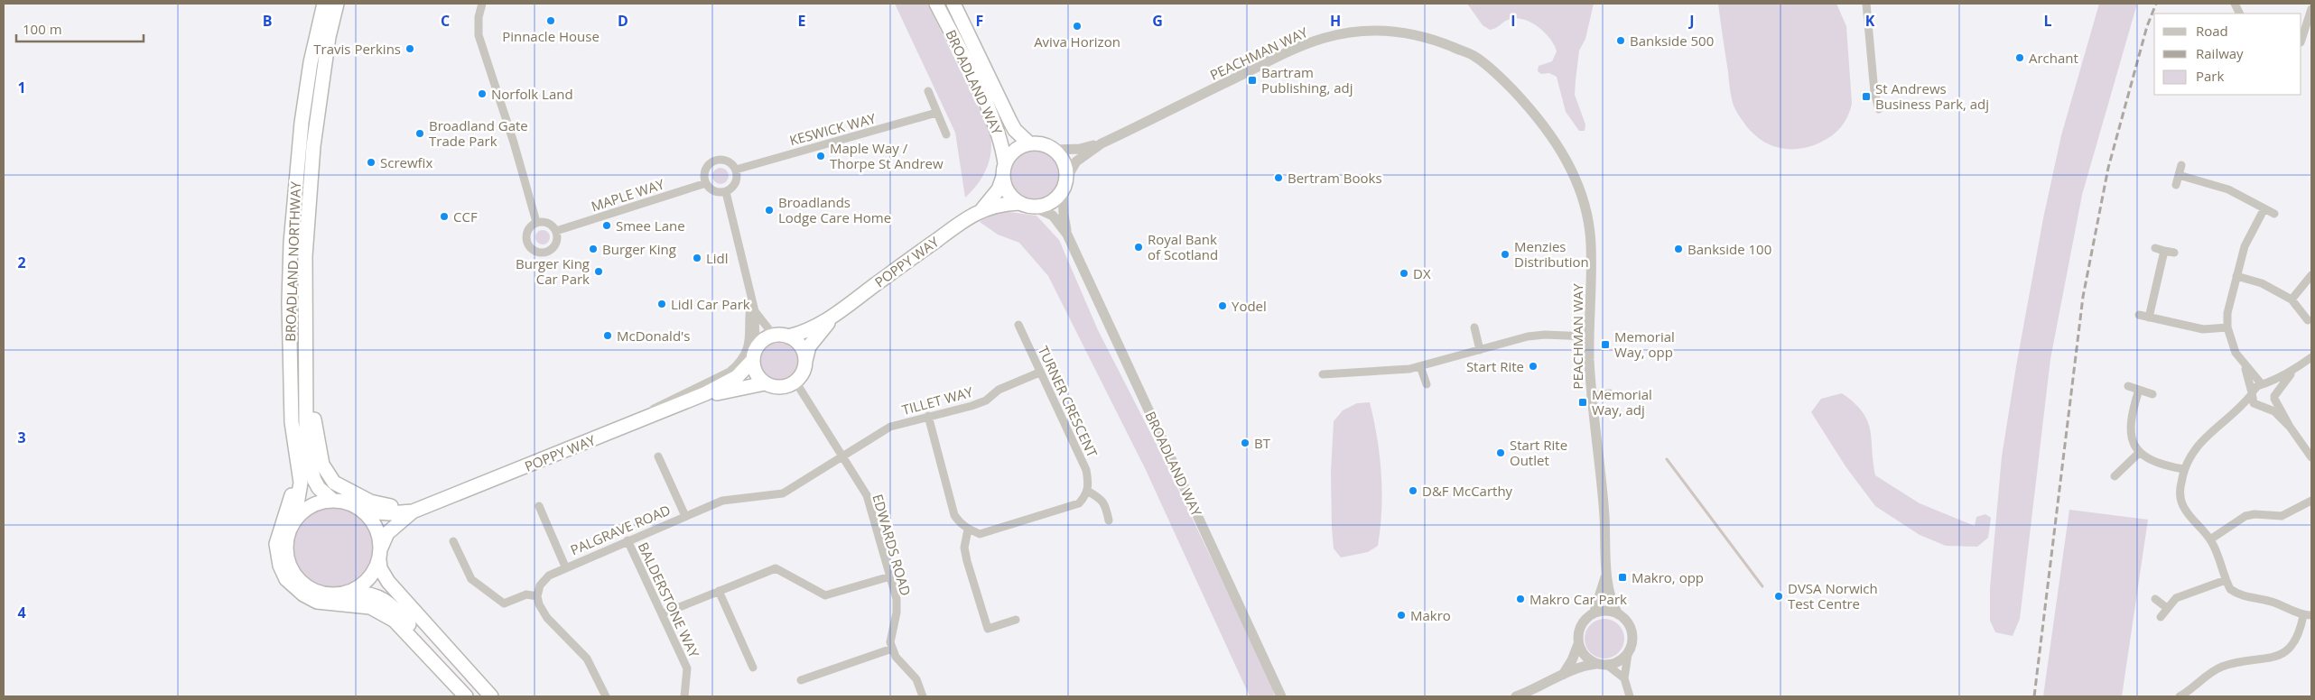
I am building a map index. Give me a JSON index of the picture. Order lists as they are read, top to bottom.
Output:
{
  "streets": {
    "highway": ["BROADLAND WAY", "BROADLAND NORTHWAY", "POPPY WAY"],
    "street": [
      "PEACHMAN WAY",
      "KESWICK WAY",
      "MAPLE WAY",
      "TILLET WAY",
      "TURNER CRESCENT",
      "PALGRAVE ROAD",
      "EDWARDS ROAD",
      "BALDERSTONE WAY"
    ]
  },
  "crossings": [
    ["PEACHMAN WAY", "BROADLAND WAY"],
    ["PEACHMAN WAY", "POPPY WAY"],
    ["BROADLAND WAY", "POPPY WAY"],
    ["KESWICK WAY", "MAPLE WAY"],
    ["BROADLAND NORTHWAY", "POPPY WAY"],
    ["POPPY WAY", "EDWARDS ROAD"],
    ["TILLET WAY", "TURNER CRESCENT"],
    ["TILLET WAY", "PALGRAVE ROAD"],
    ["TILLET WAY", "EDWARDS ROAD"],
    ["PALGRAVE ROAD", "EDWARDS ROAD"],
    ["PALGRAVE ROAD", "BALDERSTONE WAY"]
  ],
  "places": {
    "other": [
      "Pinnacle House",
      "Aviva Horizon",
      "Bankside 500",
      "Travis Perkins",
      "Archant",
      "Norfolk Land",
      "Broadland Gate Trade Park",
      "Maple Way / Thorpe St Andrew",
      "Screwfix",
      "Bertram Books",
      "Broadlands Lodge Care Home",
      "CCF",
      "Smee Lane",
      "Royal Bank of Scotland",
      "Burger King",
      "Bankside 100",
      "Menzies Distribution",
      "Lidl",
      "Burger King Car Park",
      "DX",
      "Lidl Car Park",
      "Yodel",
      "McDonald's",
      "Start Rite",
      "BT",
      "Start Rite Outlet",
      "D&F McCarthy",
      "DVSA Norwich Test Centre",
      "Makro Car Park",
      "Makro"
    ],
    "transit": [
      "Bartram Publishing, adj",
      "St Andrews Business Park, adj",
      "Memorial Way, opp",
      "Memorial Way, adj",
      "Makro, opp"
    ]
  },
  "legend": ["Road", "Railway", "Park"],
  "scale_bar": "100 m",
  "grid": {
    "columns": [
      "B",
      "C",
      "D",
      "E",
      "F",
      "G",
      "H",
      "I",
      "J",
      "K",
      "L"
    ],
    "rows": [
      "1",
      "2",
      "3",
      "4"
    ]
  }
}
